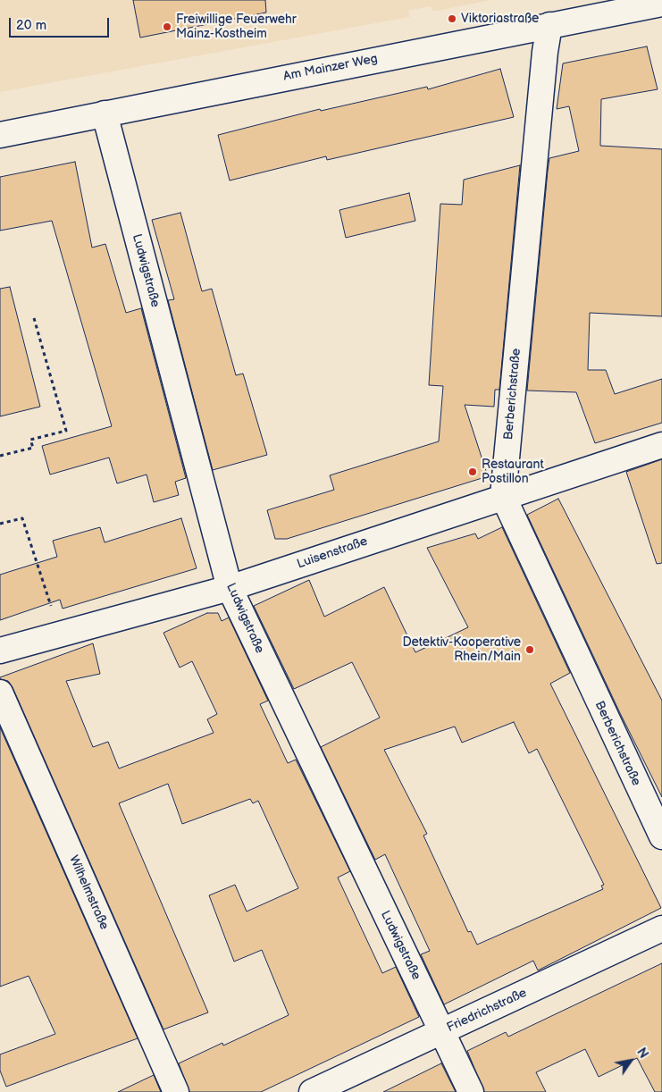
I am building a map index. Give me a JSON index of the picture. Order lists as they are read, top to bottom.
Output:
{
  "streets": {
    "street": [
      "Am Mainzer Weg",
      "Ludwigstraße",
      "Berberichstraße",
      "Luisenstraße",
      "Wilhelmstraße",
      "Friedrichstraße"
    ]
  },
  "crossings": [
    ["Am Mainzer Weg", "Ludwigstraße"],
    ["Am Mainzer Weg", "Berberichstraße"],
    ["Ludwigstraße", "Luisenstraße"],
    ["Ludwigstraße", "Friedrichstraße"],
    ["Berberichstraße", "Luisenstraße"]
  ],
  "places": [
    "Viktoriastraße",
    "Freiwillige Feuerwehr Mainz-Kostheim",
    "Restaurant Postillon",
    "Detektiv-Kooperative Rhein/Main"
  ],
  "scale_bar": "20 m",
  "north": "top right"
}
